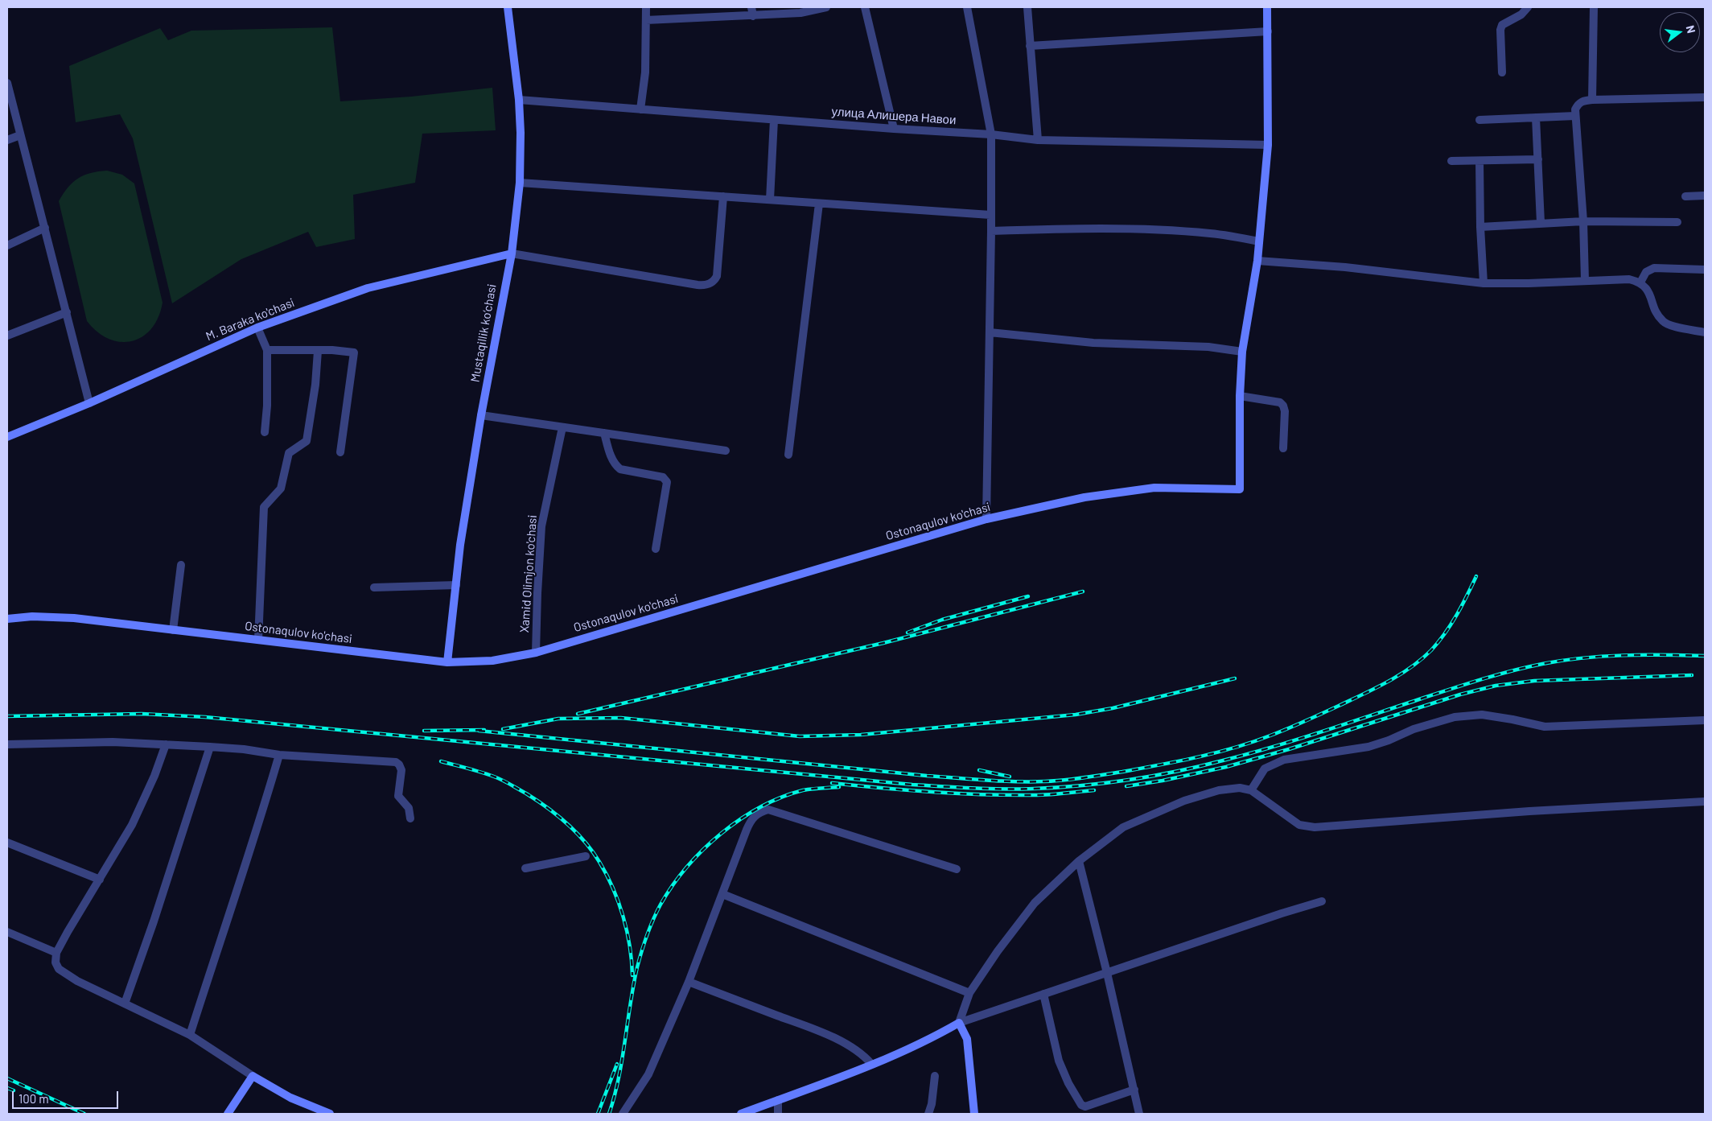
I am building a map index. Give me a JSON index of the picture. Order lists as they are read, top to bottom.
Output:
{
  "streets": {
    "street": [
      "улица Алишера Навои",
      "M. Baraka ko'chasi",
      "Mustaqillik ko‘chasi",
      "Ostonaqulov ko'chasi",
      "Xamid Olimjon ko'chasi"
    ]
  },
  "crossings": [
    ["улица Алишера Навои", "Mustaqillik ko‘chasi"],
    ["M. Baraka ko'chasi", "Mustaqillik ko‘chasi"],
    ["Mustaqillik ko‘chasi", "Ostonaqulov ko'chasi"],
    ["Ostonaqulov ko'chasi", "Xamid Olimjon ko'chasi"]
  ],
  "scale_bar": "100 m",
  "north": "right"
}
